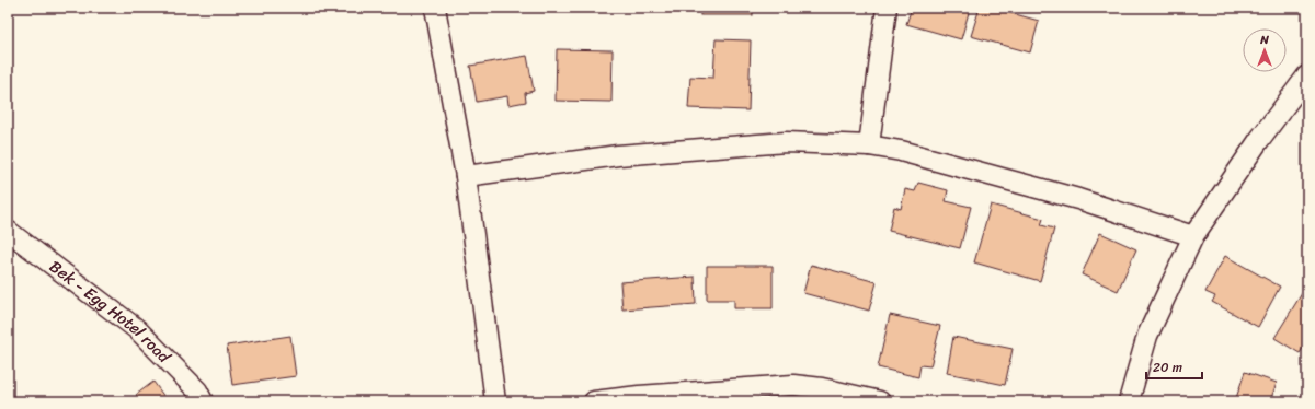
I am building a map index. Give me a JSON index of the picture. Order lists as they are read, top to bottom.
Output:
{
  "streets": {
    "street": ["Bek - Egg Hotel road"]
  },
  "scale_bar": "20 m",
  "north": "top"
}
